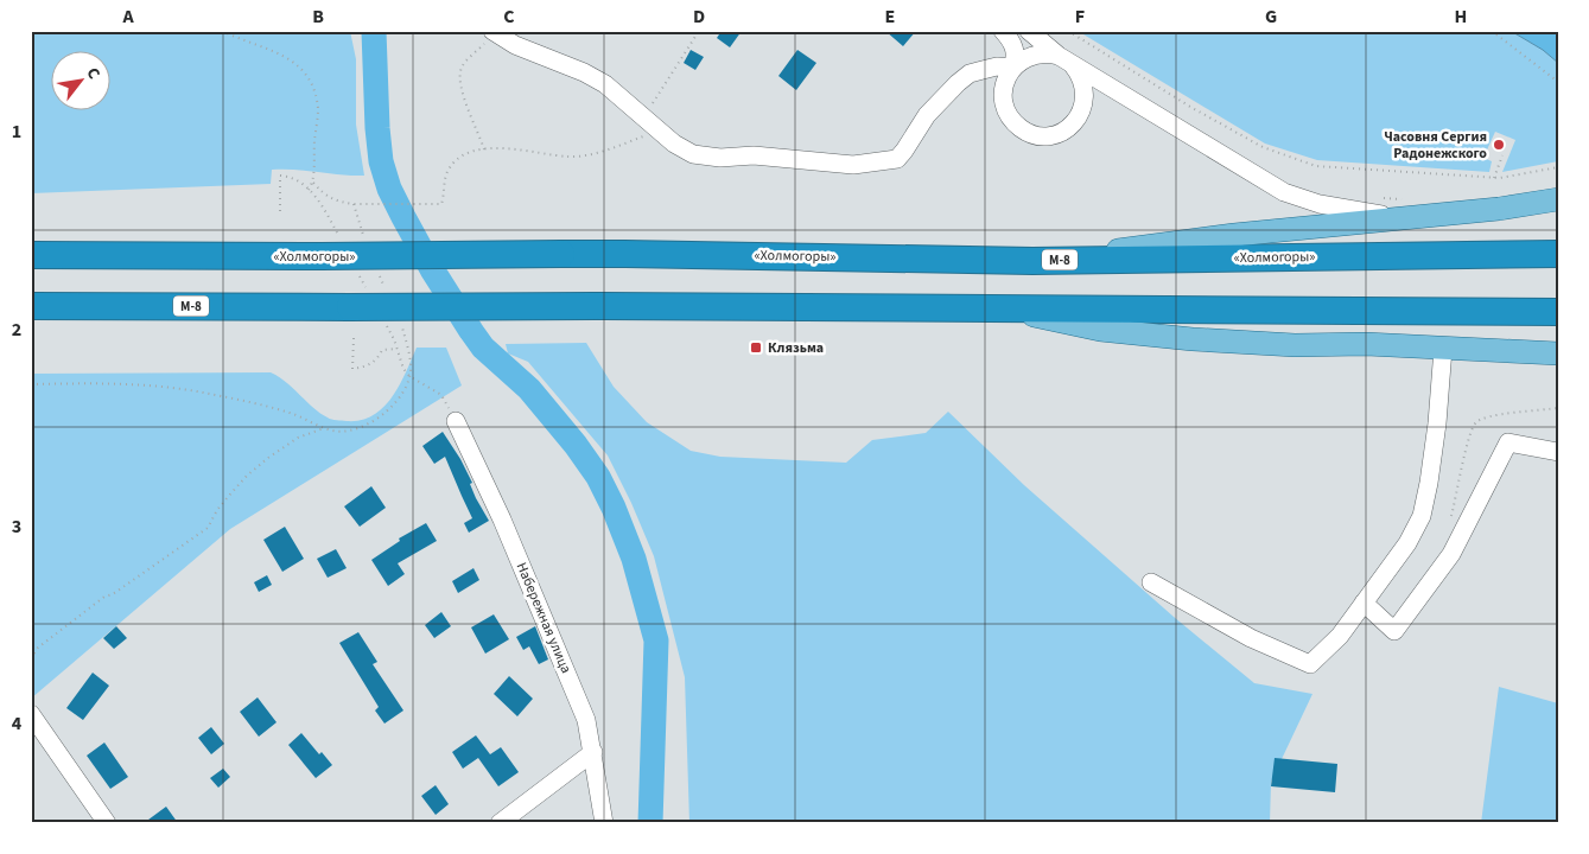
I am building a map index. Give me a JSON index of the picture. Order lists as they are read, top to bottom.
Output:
{
  "streets": {
    "highway": ["«Холмогоры»", "М-8"],
    "street": ["Набережная улица"]
  },
  "places": {
    "other": ["Часовня Сергия Радонежского"],
    "transit": ["Клязьма"]
  },
  "north": "top right",
  "grid": {
    "columns": [
      "A",
      "B",
      "C",
      "D",
      "E",
      "F",
      "G",
      "H"
    ],
    "rows": [
      "1",
      "2",
      "3",
      "4"
    ]
  }
}
